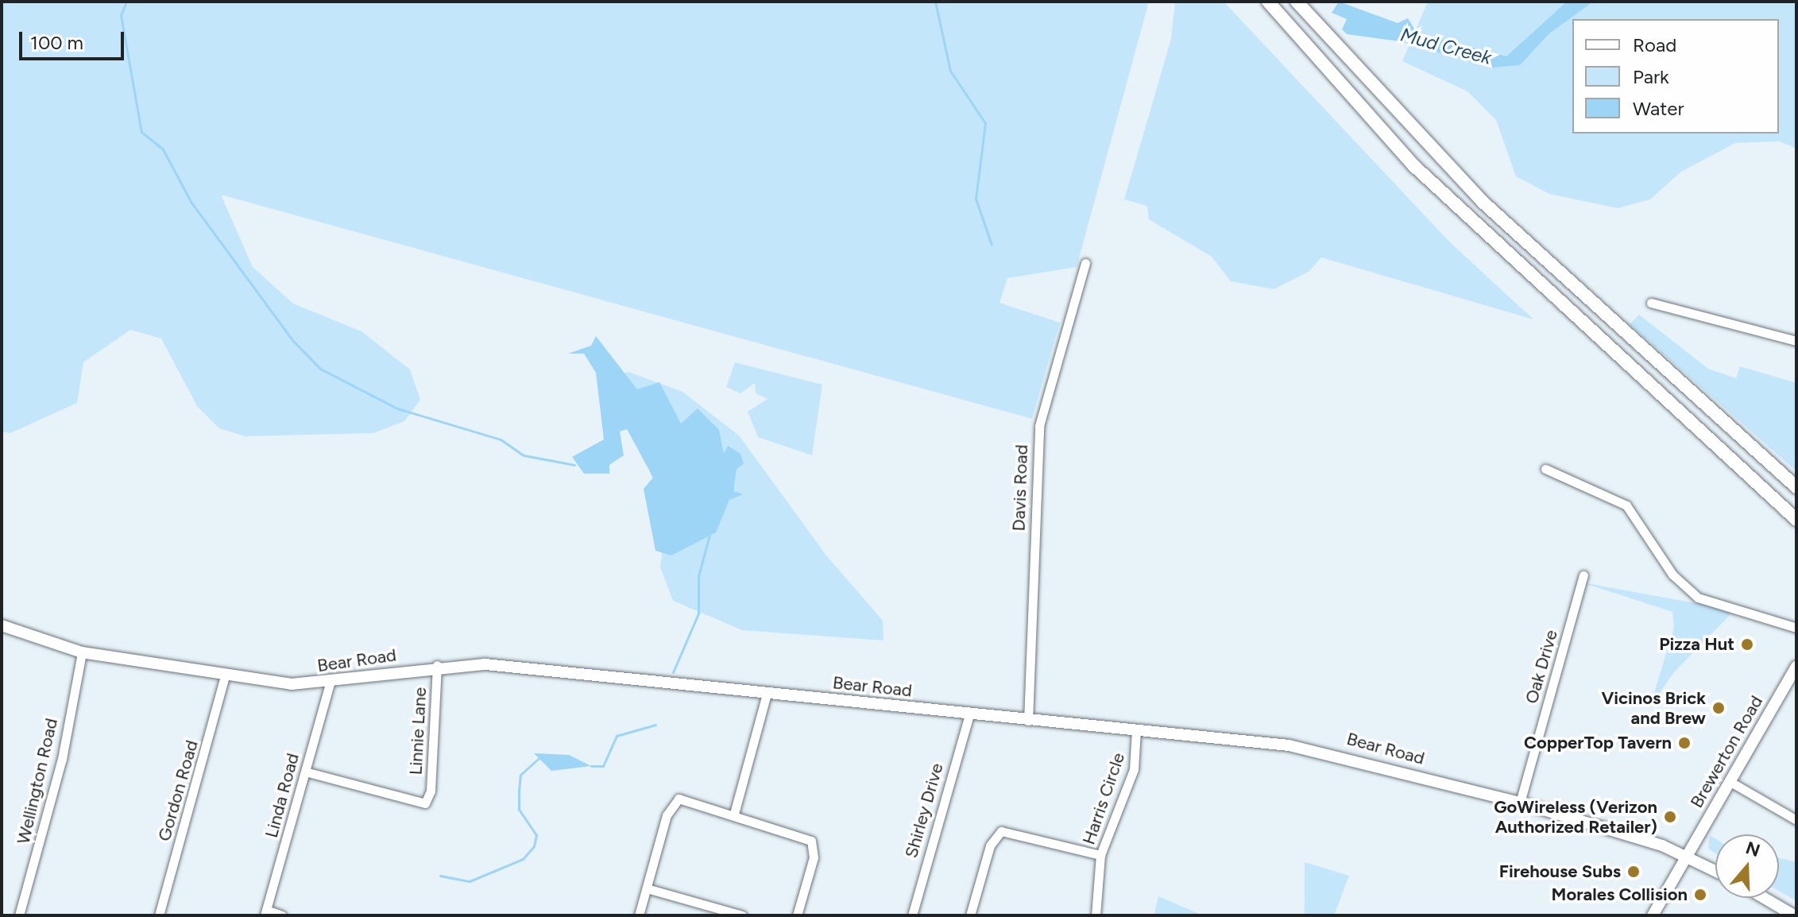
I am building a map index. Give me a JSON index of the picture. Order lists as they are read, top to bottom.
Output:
{
  "streets": {
    "main road": ["Bear Road", "Brewerton Road"],
    "street": [
      "Davis Road",
      "Oak Drive",
      "Linnie Lane",
      "Wellington Road",
      "Gordon Road",
      "Linda Road",
      "Harris Circle",
      "Shirley Drive"
    ]
  },
  "crossings": [
    ["Davis Road", "Bear Road"],
    ["Bear Road", "Oak Drive"],
    ["Bear Road", "Linnie Lane"],
    ["Bear Road", "Brewerton Road"],
    ["Bear Road", "Wellington Road"],
    ["Bear Road", "Gordon Road"],
    ["Bear Road", "Linda Road"],
    ["Bear Road", "Harris Circle"],
    ["Bear Road", "Shirley Drive"],
    ["Linnie Lane", "Linda Road"]
  ],
  "water": ["Mud Creek"],
  "places": [
    "Pizza Hut",
    "Vicinos Brick and Brew",
    "CopperTop Tavern",
    "GoWireless (Verizon Authorized Retailer)",
    "Firehouse Subs",
    "Morales Collision"
  ],
  "legend": ["Road", "Park", "Water"],
  "scale_bar": "100 m",
  "north": "top"
}
